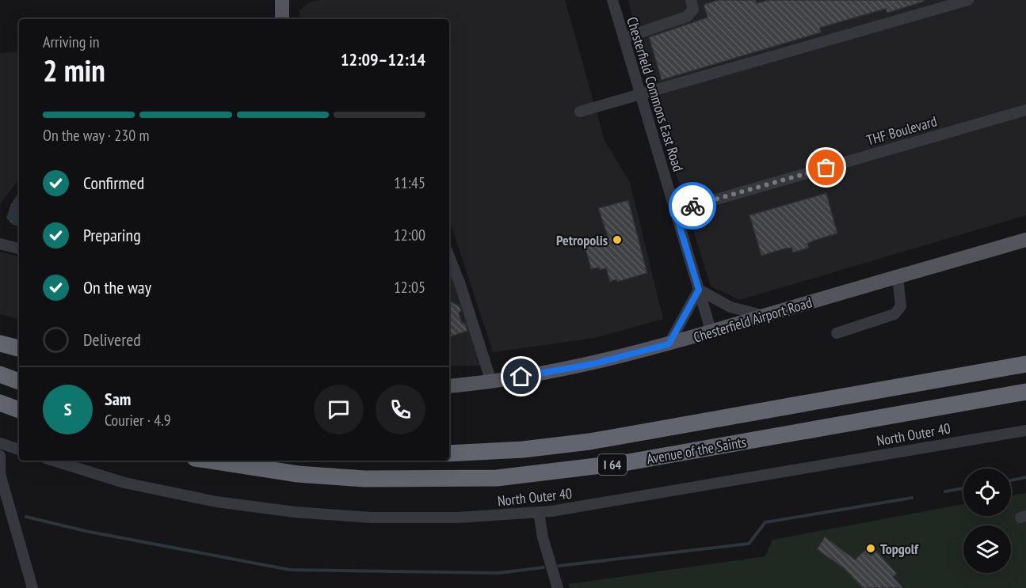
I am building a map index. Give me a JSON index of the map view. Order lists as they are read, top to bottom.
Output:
{
  "streets": {
    "highway": ["Avenue of the Saints", "I 64"],
    "main road": ["Chesterfield Airport Road"],
    "street": ["Chesterfield Commons East Road", "THF Boulevard", "North Outer 40"]
  },
  "crossings": [
    ["Chesterfield Commons East Road", "THF Boulevard"],
    ["Chesterfield Commons East Road", "Chesterfield Airport Road"]
  ],
  "places": ["Petropolis", "Topgolf"],
  "page": {
    "heading": ["2 min", "Arriving in", "12:09–12:14"],
    "panel": ["Sam", "Courier · 4.9"],
    "bar": "On the way · 230 m",
    "list": [
      ["Confirmed", "11:45"],
      ["Preparing", "12:00"],
      ["On the way", "12:05"],
      "Delivered"
    ],
    "round": "S"
  }
}
